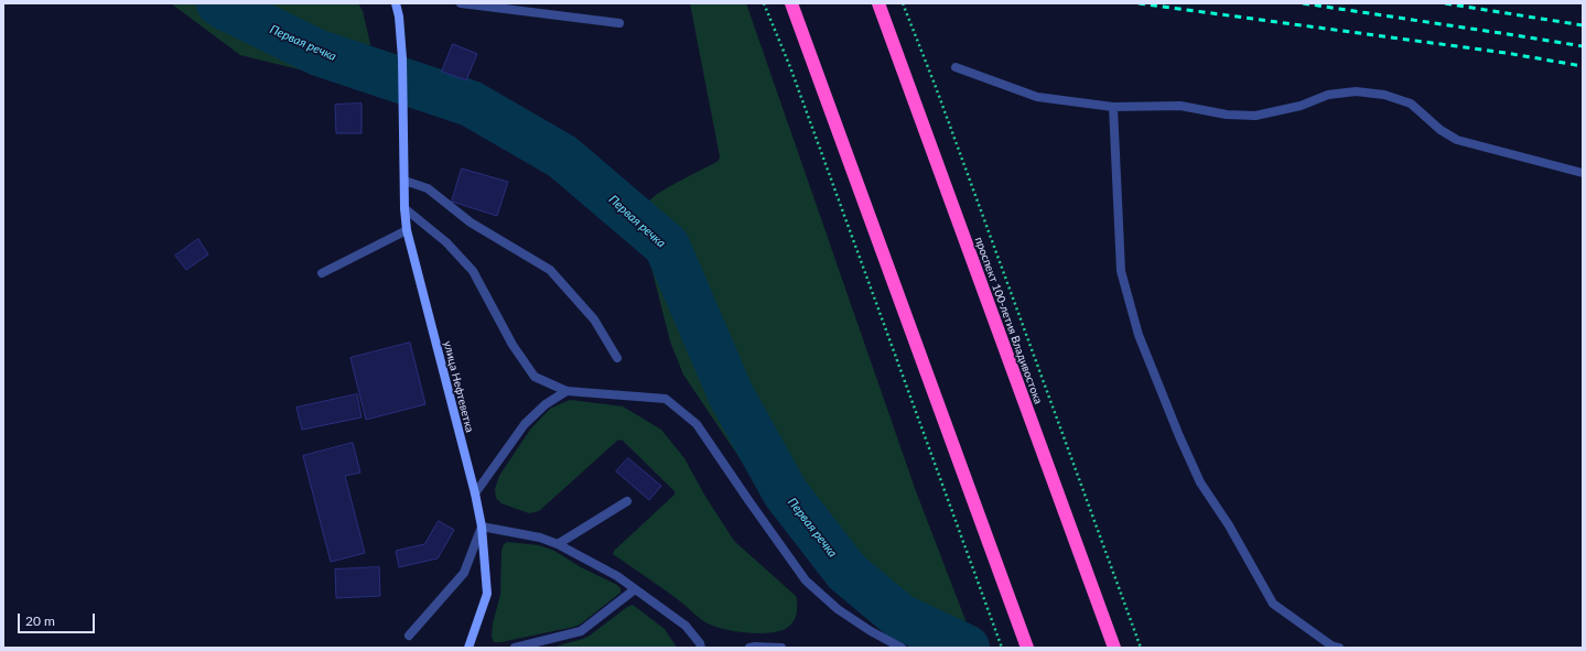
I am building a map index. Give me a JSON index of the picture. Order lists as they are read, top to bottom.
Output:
{
  "streets": {
    "highway": ["проспект 100-летия Владивостока"],
    "street": ["улица Нефтеветка"]
  },
  "water": ["Первая речка"],
  "scale_bar": "20 m"
}
